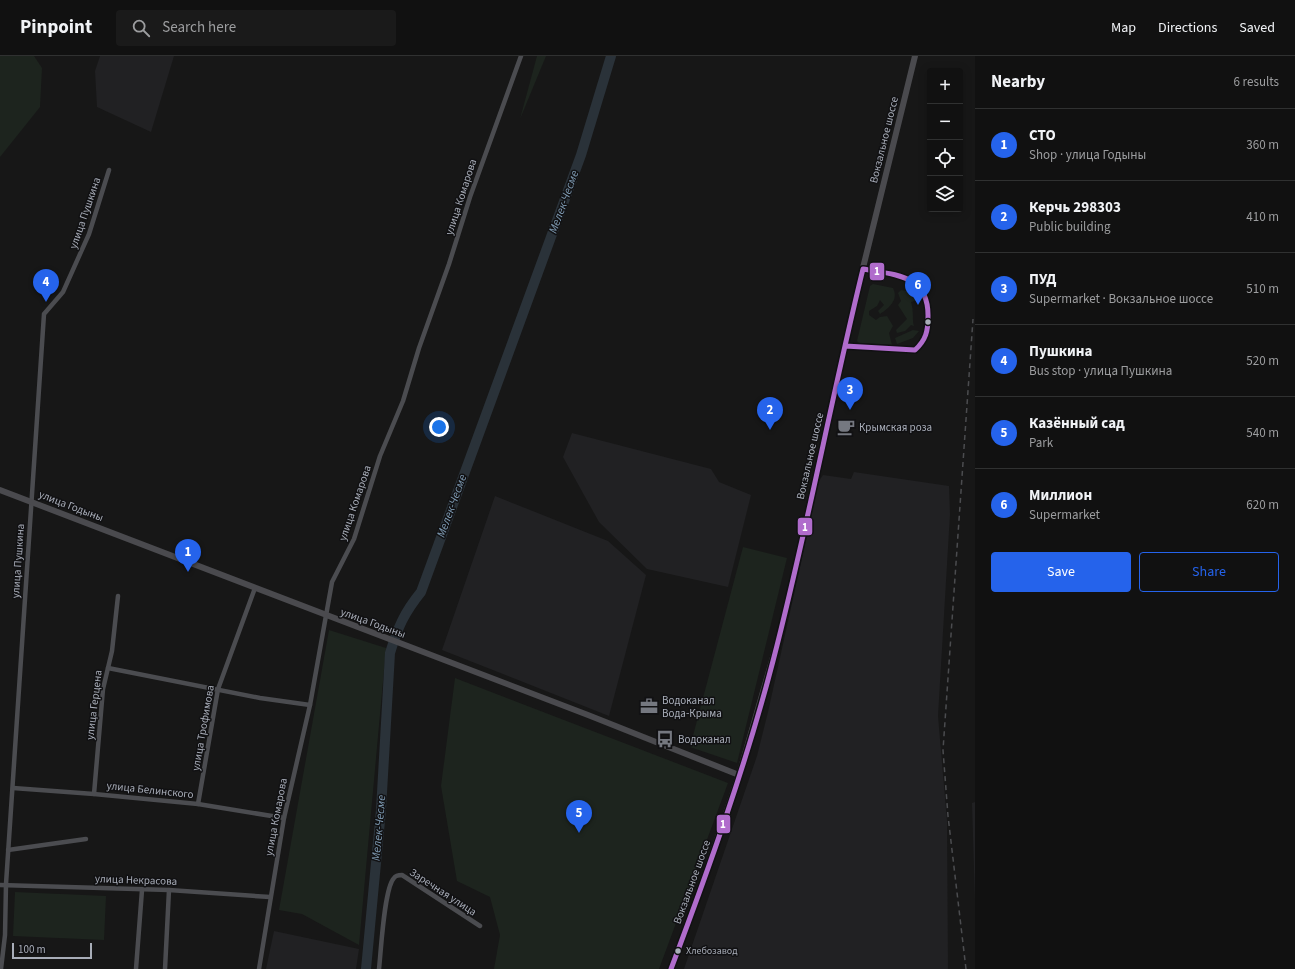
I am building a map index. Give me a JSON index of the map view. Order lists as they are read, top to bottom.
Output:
{
  "streets": {
    "main road": ["Вокзальное шоссе", "улица Годыны"],
    "street": [
      "улица Комарова",
      "улица Пушкина",
      "улица Герцена",
      "улица Трофимова",
      "улица Белинского",
      "улица Некрасова",
      "Заречная улица"
    ]
  },
  "crossings": [
    ["Вокзальное шоссе", "улица Годыны"],
    ["улица Комарова", "улица Годыны"],
    ["улица Комарова", "улица Белинского"],
    ["улица Комарова", "улица Некрасова"],
    ["улица Пушкина", "улица Годыны"],
    ["улица Пушкина", "улица Белинского"],
    ["улица Пушкина", "улица Некрасова"],
    ["улица Годыны", "улица Трофимова"],
    ["улица Герцена", "улица Белинского"],
    ["улица Трофимова", "улица Белинского"]
  ],
  "water": ["Мелек-Чесме"],
  "places": {
    "cafe": ["Крымская роза"],
    "office": ["Водоканал Вода-Крыма"],
    "bus stop": ["Водоканал"],
    "other": ["Хлебозавод"]
  },
  "lines": ["transit line 1"],
  "scale_bar": "100 m",
  "page": {
    "header": "Pinpoint",
    "search": "Search here",
    "nav": ["Map", "Directions", "Saved"],
    "heading": ["Nearby", "6 results"],
    "map_buttons": ["+", "−"],
    "list": [
      {
        "mark": "1",
        "name": "СТО",
        "note": "Shop · улица Годыны",
        "value": "360 m"
      },
      {
        "mark": "2",
        "name": "Керчь 298303",
        "note": "Public building",
        "value": "410 m"
      },
      {
        "mark": "3",
        "name": "ПУД",
        "note": "Supermarket · Вокзальное шоссе",
        "value": "510 m"
      },
      {
        "mark": "4",
        "name": "Пушкина",
        "note": "Bus stop · улица Пушкина",
        "value": "520 m"
      },
      {
        "mark": "5",
        "name": "Казённый сад",
        "note": "Park",
        "value": "540 m"
      },
      {
        "mark": "6",
        "name": "Миллион",
        "note": "Supermarket",
        "value": "620 m"
      }
    ],
    "pins": [
      "4",
      "6",
      "3",
      "2",
      "1",
      "5"
    ],
    "buttons": ["Save", "Share"],
    "scale": "100 m"
  }
}
